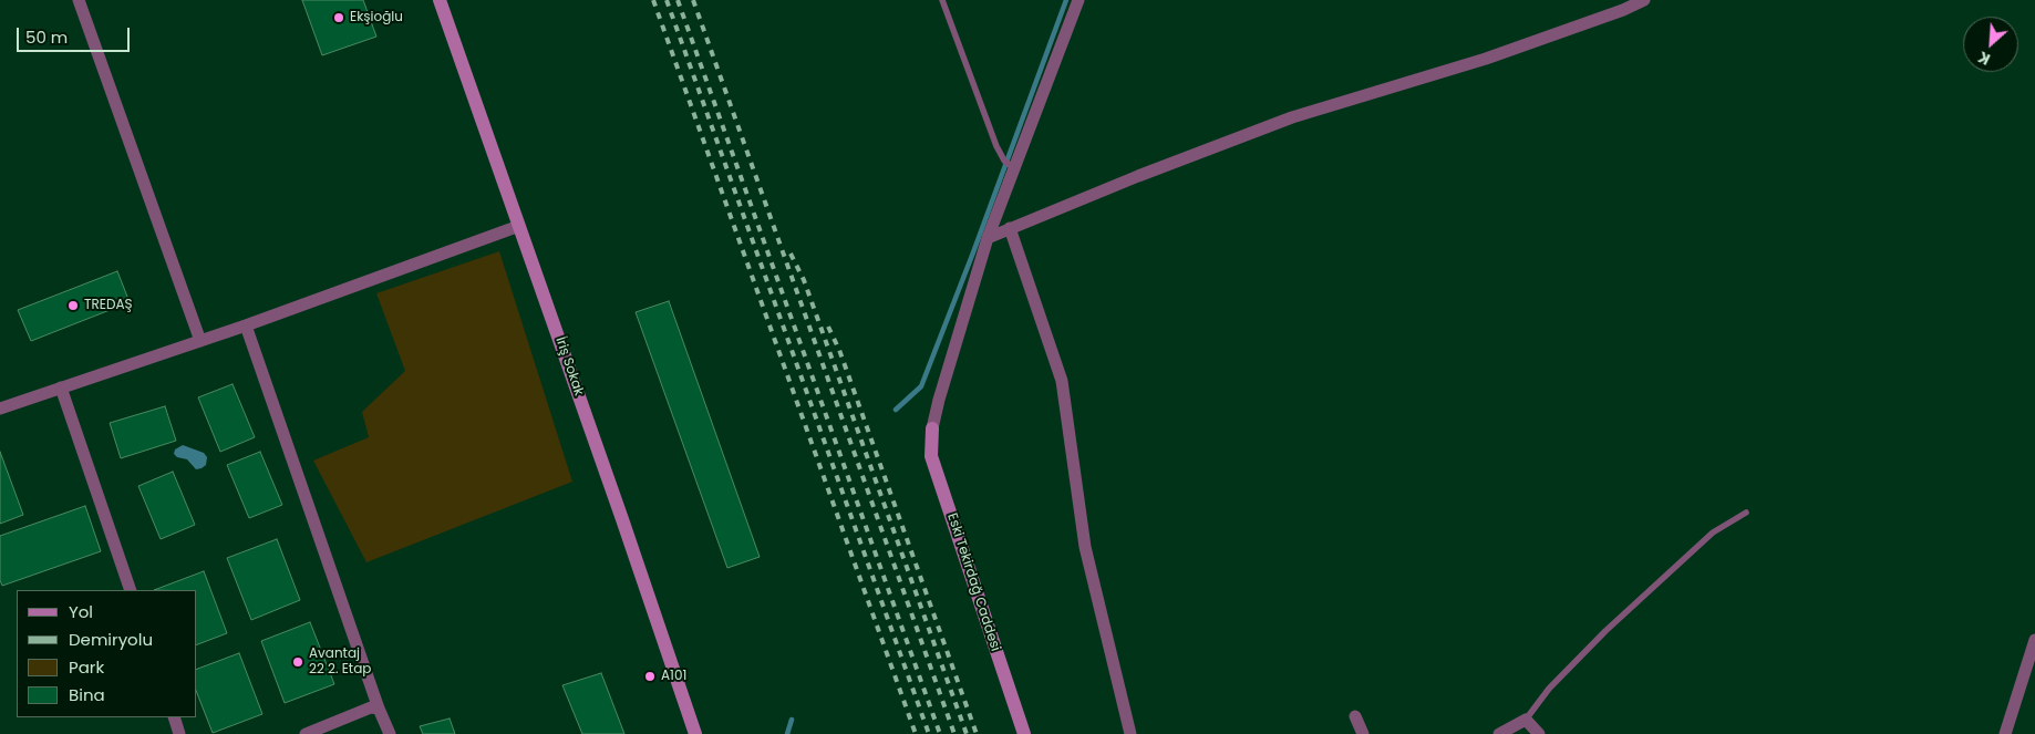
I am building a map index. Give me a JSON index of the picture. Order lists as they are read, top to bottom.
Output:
{
  "streets": {
    "main road": ["İriş Sokak", "Eski Tekirdağ Caddesi"]
  },
  "places": [
    "Ekşioğlu",
    "TREDAŞ",
    "Avantaj 22 2. Etap",
    "A101"
  ],
  "legend": [
    "Yol",
    "Demiryolu",
    "Park",
    "Bina"
  ],
  "scale_bar": "50 m",
  "north": "bottom left"
}
